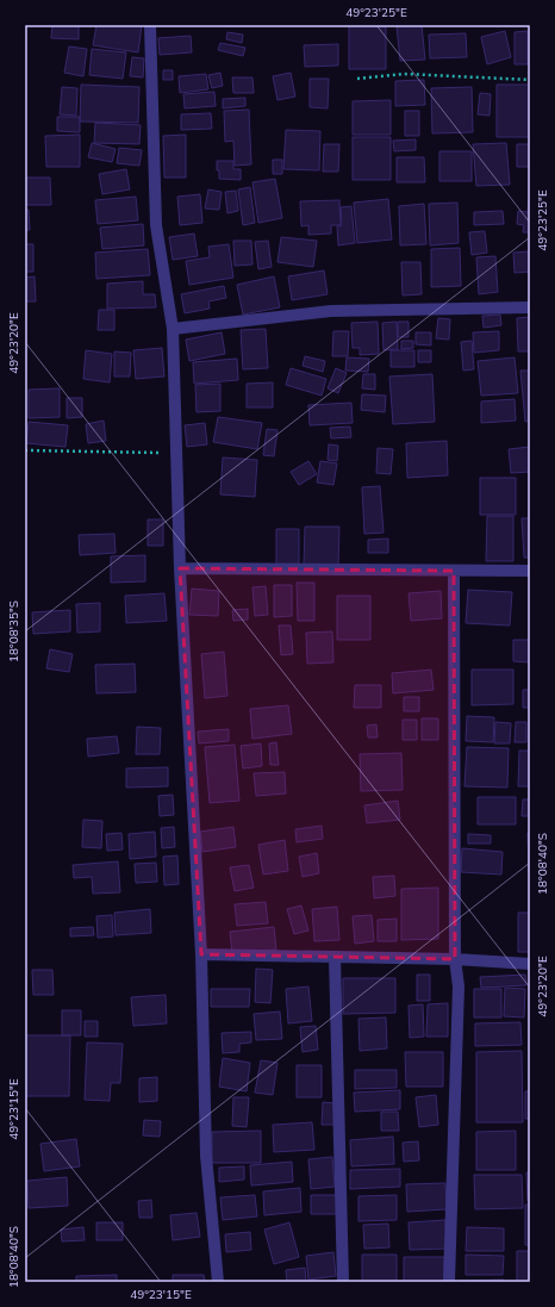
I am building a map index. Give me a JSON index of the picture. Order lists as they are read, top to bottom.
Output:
{
  "coordinates": [
    "49°23'25\"E",
    "49°23'20\"E",
    "18°08'35\"S",
    "18°08'40\"S",
    "49°23'15\"E"
  ]
}
